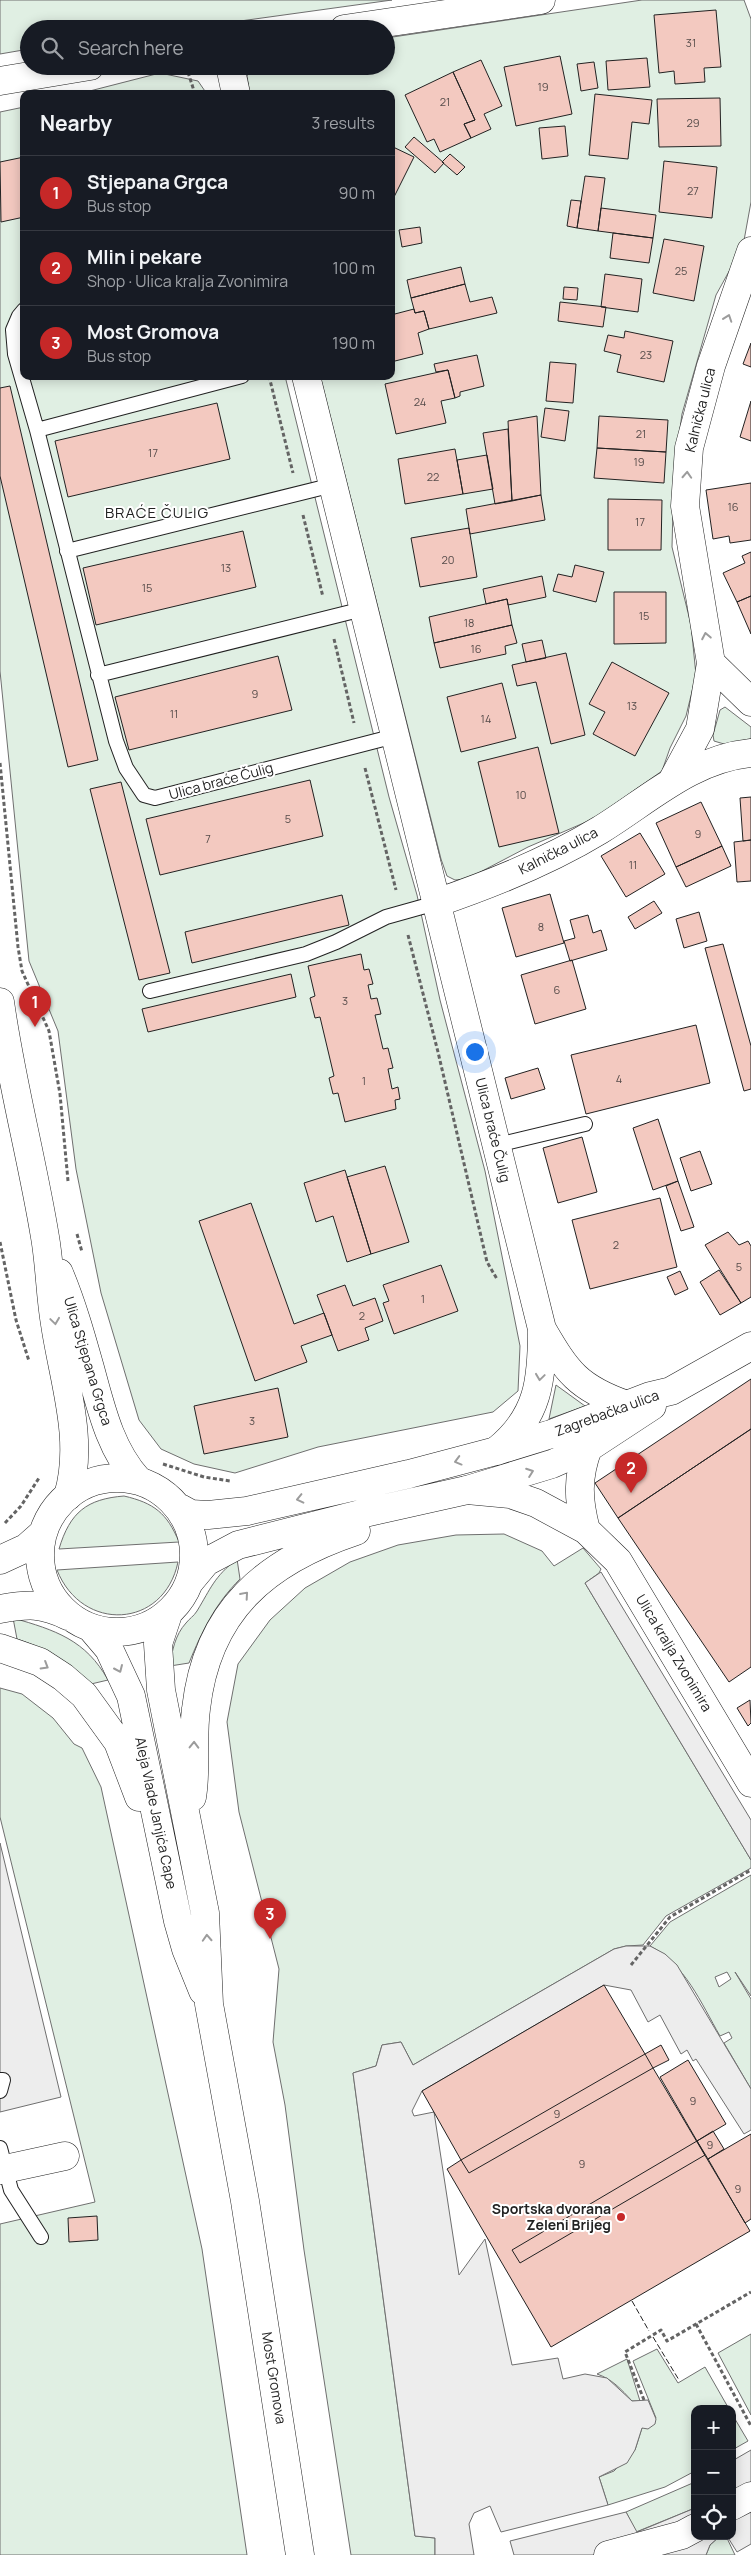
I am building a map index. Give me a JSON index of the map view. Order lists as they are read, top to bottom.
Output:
{
  "streets": {
    "street": [
      "Kalnička ulica",
      "Ulica braće Čulig",
      "Ulica Stjepana Grgca",
      "Zagrebačka ulica",
      "Ulica kralja Zvonimira",
      "Aleja Vlade Janjića Cape",
      "Most Gromova"
    ]
  },
  "crossings": [
    ["Kalnička ulica", "Ulica braće Čulig"],
    ["Ulica braće Čulig", "Zagrebačka ulica"],
    ["Ulica Stjepana Grgca", "Zagrebačka ulica"],
    ["Ulica Stjepana Grgca", "Aleja Vlade Janjića Cape"],
    ["Zagrebačka ulica", "Ulica kralja Zvonimira"],
    ["Zagrebačka ulica", "Aleja Vlade Janjića Cape"],
    ["Aleja Vlade Janjića Cape", "Most Gromova"]
  ],
  "one_way": ["Kalnička ulica"],
  "districts": ["BRAĆE ČULIG"],
  "places": ["Sportska dvorana Zeleni Brijeg"],
  "house_numbers": [
    "31",
    "19",
    "21",
    "29",
    "27",
    "25",
    "23",
    "24",
    "21",
    "17",
    "19",
    "22",
    "16",
    "17",
    "20",
    "13",
    "15",
    "15",
    "18",
    "16",
    "9",
    "13",
    "11",
    "14",
    "10",
    "5",
    "9",
    "7",
    "11",
    "8",
    "6",
    "3",
    "4",
    "1",
    "2",
    "5",
    "1",
    "2",
    "3",
    "9",
    "9",
    "9",
    "9",
    "9"
  ],
  "page": {
    "search": "Search here",
    "heading": ["Nearby", "3 results"],
    "list": [
      {
        "mark": "1",
        "name": "Stjepana Grgca",
        "note": "Bus stop",
        "value": "90 m"
      },
      {
        "mark": "2",
        "name": "Mlin i pekare",
        "note": "Shop · Ulica kralja Zvonimira",
        "value": "100 m"
      },
      {
        "mark": "3",
        "name": "Most Gromova",
        "note": "Bus stop",
        "value": "190 m"
      }
    ],
    "pins": ["1", "2", "3"],
    "map_buttons": ["+", "−"]
  }
}
